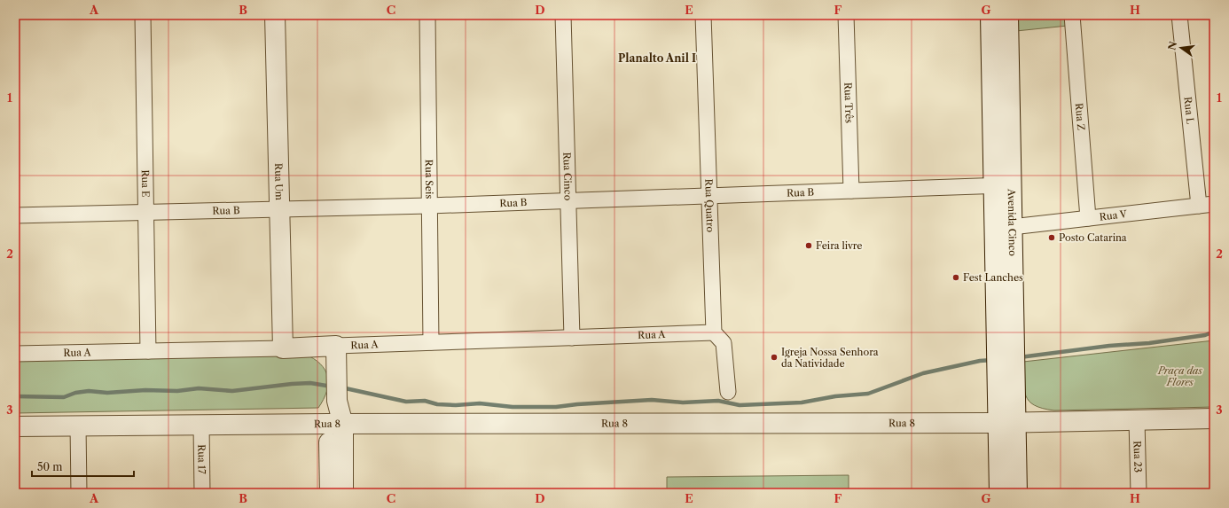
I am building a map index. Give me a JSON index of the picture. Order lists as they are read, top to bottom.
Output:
{
  "streets": {
    "street": [
      "Rua Três",
      "Rua L",
      "Rua Z",
      "Rua Cinco",
      "Rua Seis",
      "Rua Um",
      "Rua E",
      "Rua B",
      "Rua Quatro",
      "Rua V",
      "Avenida Cinco",
      "Rua A",
      "Rua 8",
      "Rua 23",
      "Rua 17"
    ]
  },
  "crossings": [
    ["Rua Três", "Rua B"],
    ["Rua L", "Rua V"],
    ["Rua Z", "Rua V"],
    ["Rua Cinco", "Rua B"],
    ["Rua Cinco", "Rua A"],
    ["Rua Seis", "Rua B"],
    ["Rua Seis", "Rua A"],
    ["Rua Um", "Rua B"],
    ["Rua Um", "Rua A"],
    ["Rua E", "Rua B"],
    ["Rua E", "Rua A"],
    ["Rua B", "Rua Quatro"],
    ["Rua B", "Avenida Cinco"],
    ["Rua Quatro", "Rua A"],
    ["Rua V", "Avenida Cinco"],
    ["Avenida Cinco", "Rua 8"],
    ["Rua 8", "Rua 23"],
    ["Rua 8", "Rua 17"]
  ],
  "districts": ["Planalto Anil I"],
  "parks": ["Praça das Flores"],
  "places": [
    "Posto Catarina",
    "Feira livre",
    "Fest Lanches",
    "Igreja Nossa Senhora da Natividade"
  ],
  "scale_bar": "50 m",
  "north": "left",
  "grid": {
    "columns": [
      "A",
      "B",
      "C",
      "D",
      "E",
      "F",
      "G",
      "H"
    ],
    "rows": ["1", "2", "3"]
  }
}
